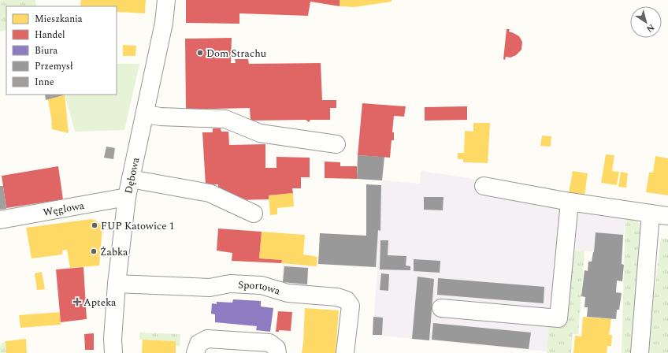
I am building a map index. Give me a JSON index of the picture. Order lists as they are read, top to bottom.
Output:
{
  "streets": {
    "street": ["Dębowa", "Węglowa", "Sportowa"]
  },
  "crossings": [
    ["Dębowa", "Węglowa"],
    ["Dębowa", "Sportowa"]
  ],
  "places": {
    "other": ["Dom Strachu", "FUP Katowice 1", "Żabka"],
    "health": ["Apteka"]
  },
  "legend": [
    "Mieszkania",
    "Handel",
    "Biura",
    "Przemysł",
    "Inne"
  ],
  "north": "bottom right"
}
